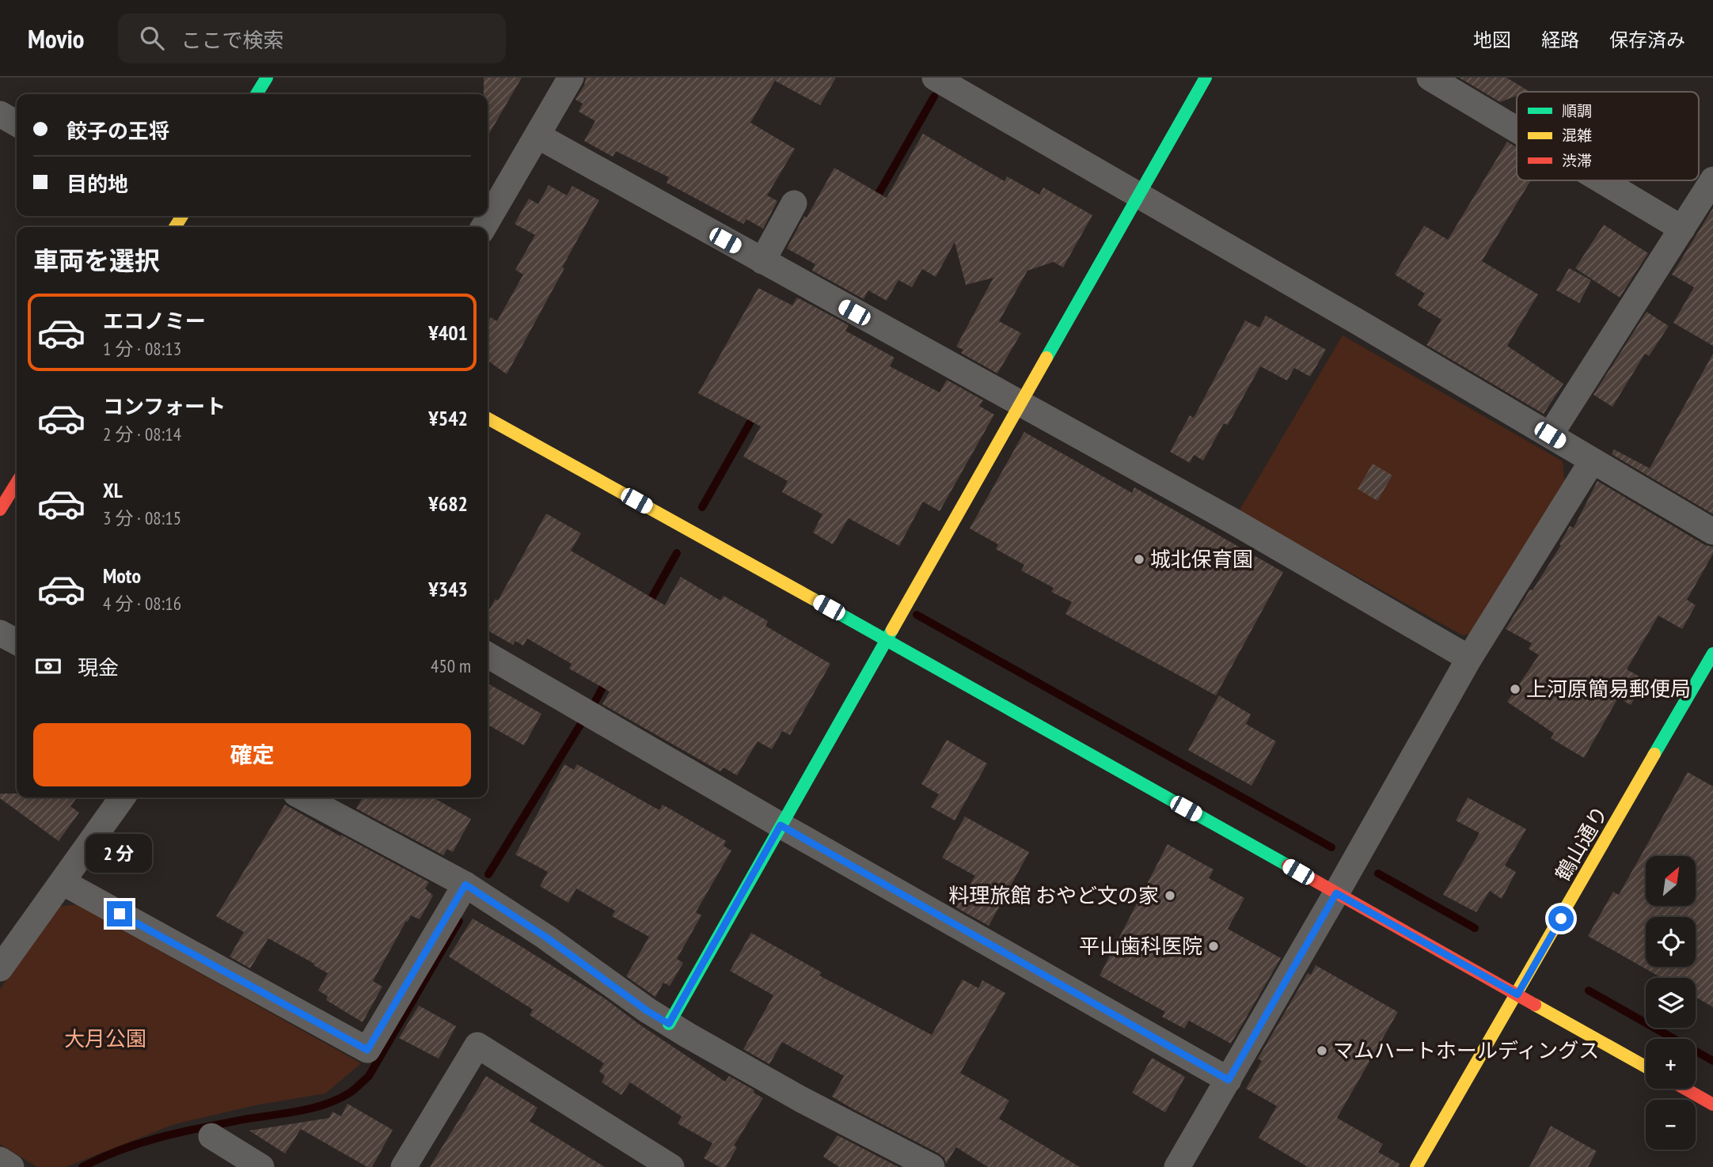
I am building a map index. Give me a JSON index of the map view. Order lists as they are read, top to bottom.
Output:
{
  "streets": {
    "street": ["鶴山通り"]
  },
  "parks": ["大月公園"],
  "places": [
    "城北保育園",
    "上河原簡易郵便局",
    "料理旅館 おやど文の家",
    "平山歯科医院",
    "マムハートホールディングス"
  ],
  "legend": ["順調", "混雑", "渋滞"],
  "north": "top right",
  "page": {
    "header": "Movio",
    "search": "ここで検索",
    "nav": ["地図", "経路", "保存済み"],
    "banner": ["餃子の王将", "目的地"],
    "heading": "車両を選択",
    "list": [
      {
        "name": "エコノミー",
        "note": "1 分 · 08:13",
        "value": "¥401"
      },
      {
        "name": "コンフォート",
        "note": "2 分 · 08:14",
        "value": "¥542"
      },
      {
        "name": "XL",
        "note": "3 分 · 08:15",
        "value": "¥682"
      },
      {
        "name": "Moto",
        "note": "4 分 · 08:16",
        "value": "¥343"
      }
    ],
    "pay": ["現金", "450 m"],
    "buttons": "確定",
    "bubble": "2 分",
    "map_buttons": ["+", "−"]
  }
}
